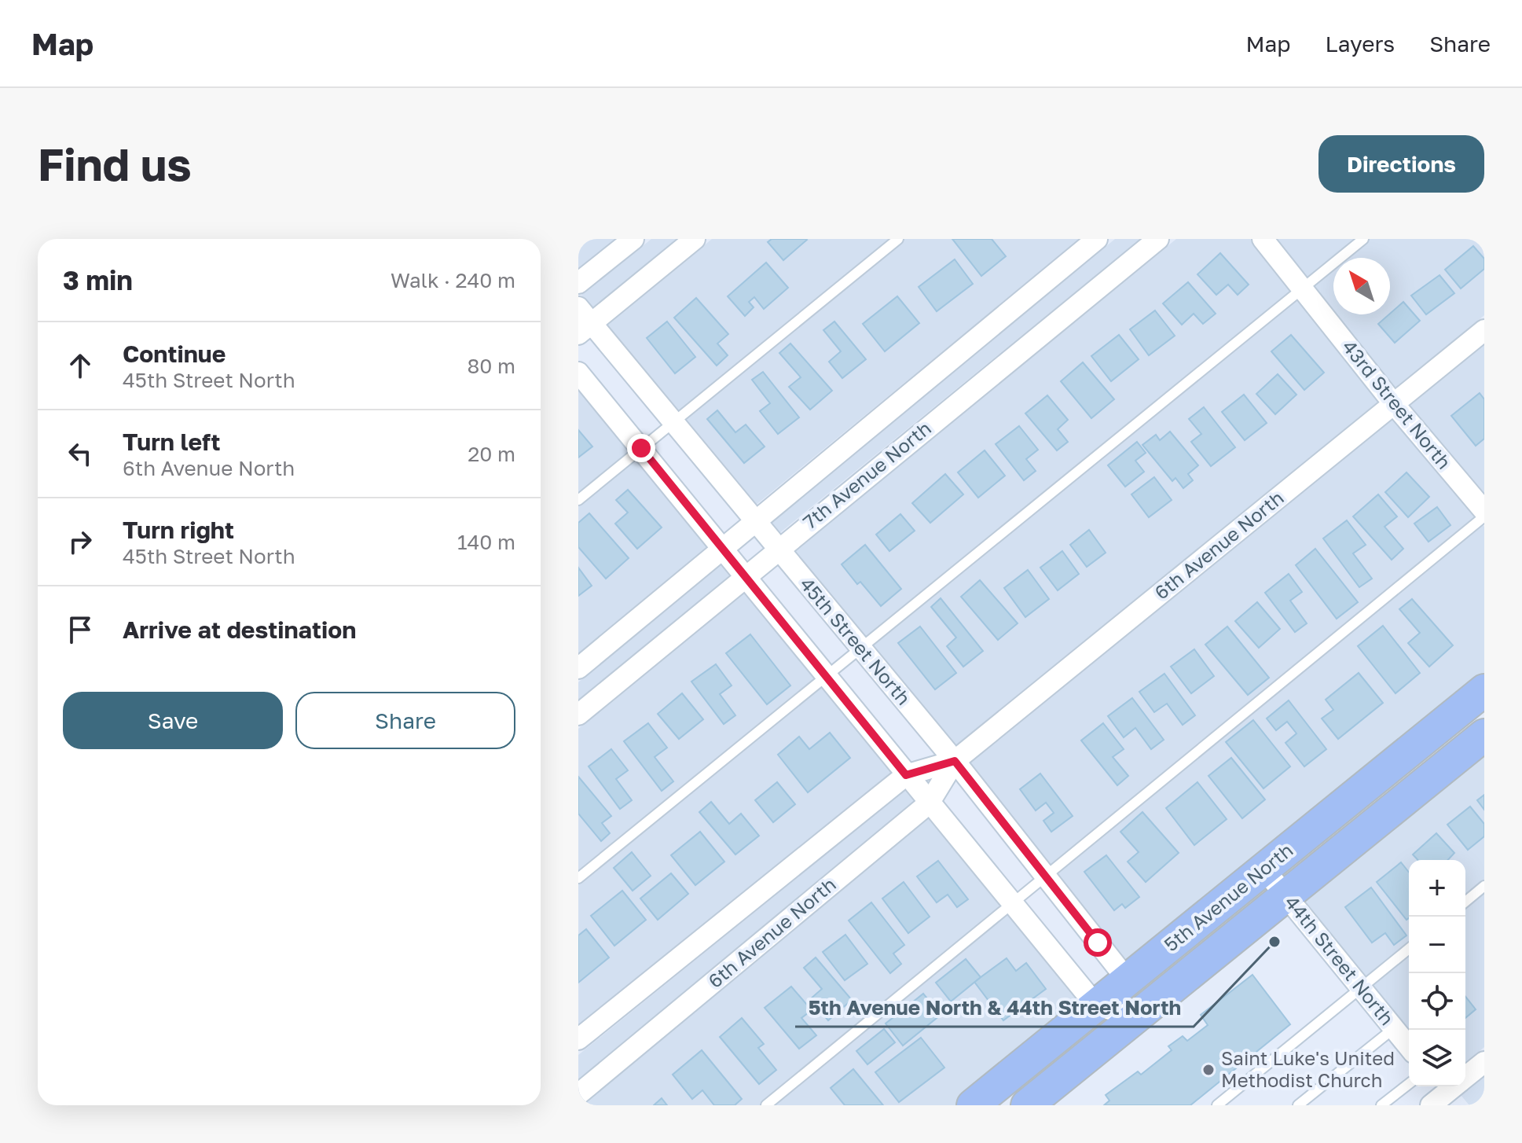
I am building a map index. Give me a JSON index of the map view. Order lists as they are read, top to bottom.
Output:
{
  "streets": {
    "main road": ["5th Avenue North"],
    "street": [
      "43rd Street North",
      "7th Avenue North",
      "6th Avenue North",
      "45th Street North",
      "44th Street North"
    ]
  },
  "crossings": [
    ["43rd Street North", "6th Avenue North"],
    ["7th Avenue North", "45th Street North"],
    ["6th Avenue North", "45th Street North"],
    ["45th Street North", "5th Avenue North"],
    ["5th Avenue North", "44th Street North"]
  ],
  "places": ["5th Avenue North & 44th Street North", "Saint Luke's United Methodist Church"],
  "north": "top left",
  "page": {
    "header": "Map",
    "nav": ["Map", "Layers", "Share"],
    "buttons": [
      "Directions",
      ["Save", "Share"]
    ],
    "title": "Find us",
    "heading": ["3 min", "Walk · 240 m"],
    "list": [
      ["Continue", "45th Street North", "80 m"],
      ["Turn left", "6th Avenue North", "20 m"],
      ["Turn right", "45th Street North", "140 m"],
      "Arrive at destination"
    ],
    "map_buttons": ["+", "−"]
  }
}
